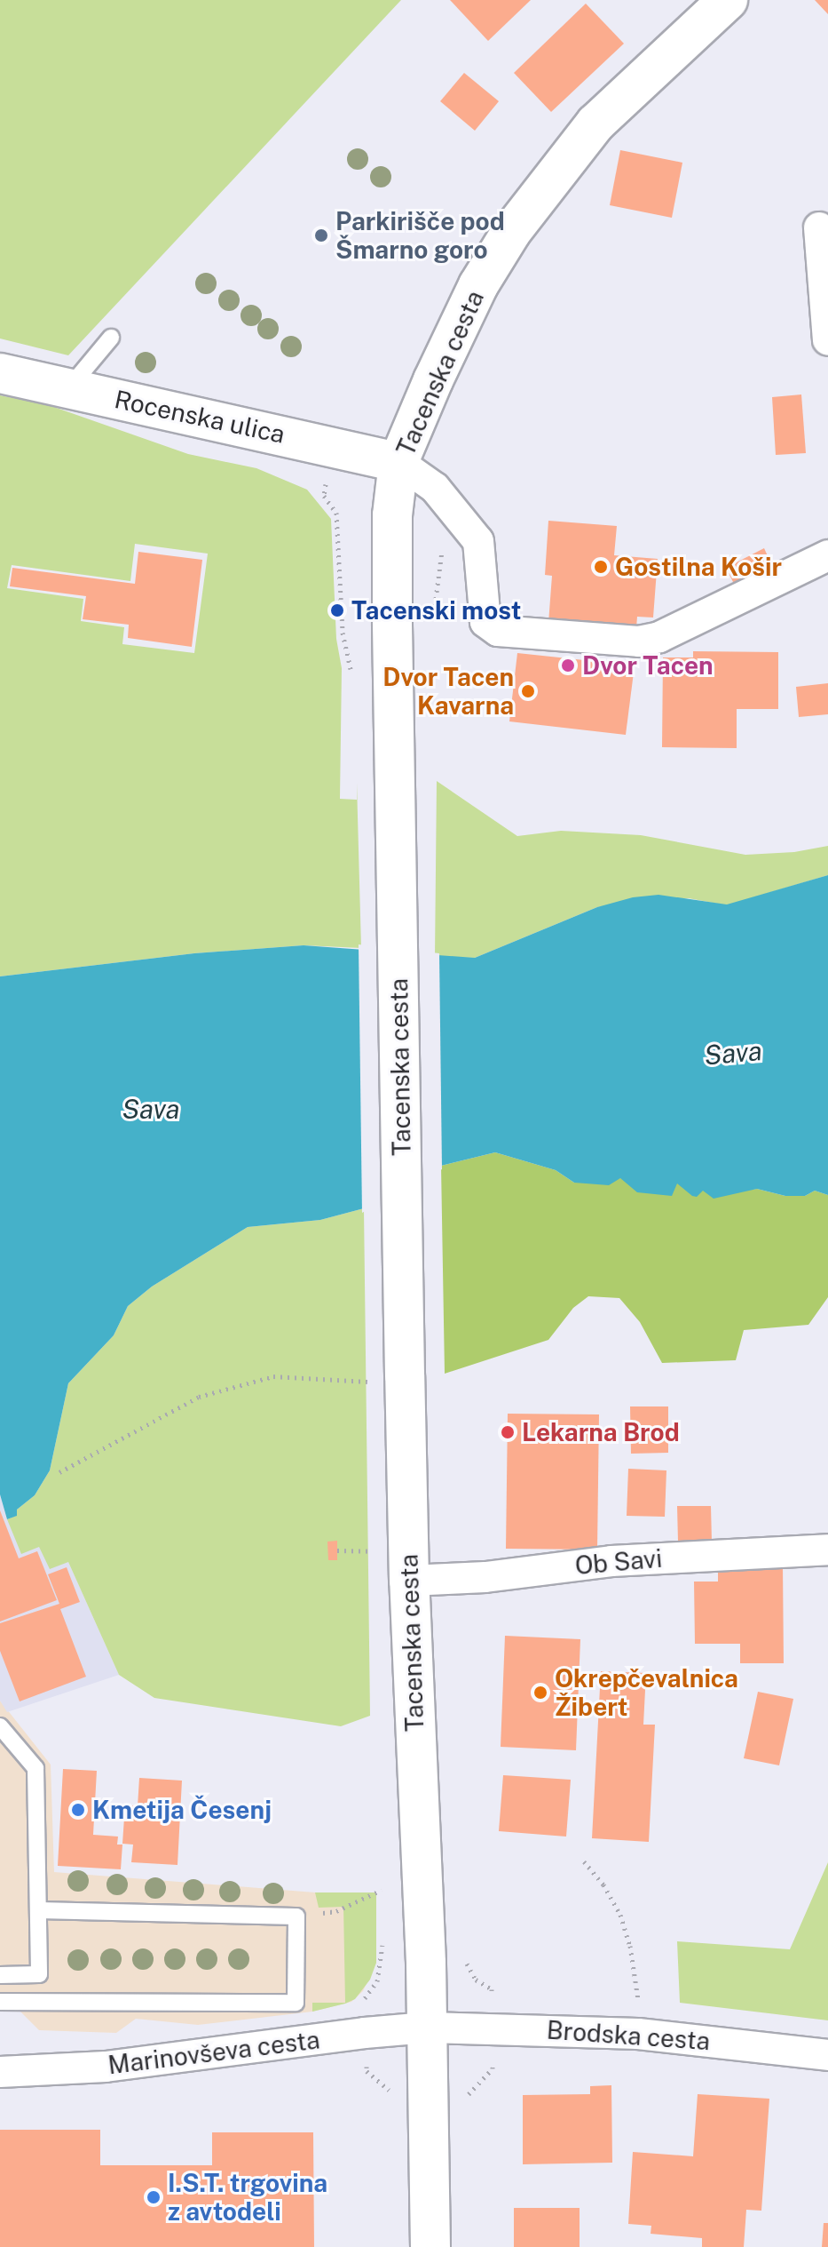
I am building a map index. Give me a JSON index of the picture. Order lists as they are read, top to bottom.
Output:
{
  "streets": {
    "main road": ["Tacenska cesta", "Rocenska ulica"],
    "street": ["Ob Savi", "Brodska cesta", "Marinovševa cesta"]
  },
  "crossings": [
    ["Tacenska cesta", "Rocenska ulica"],
    ["Tacenska cesta", "Ob Savi"],
    ["Tacenska cesta", "Brodska cesta"],
    ["Tacenska cesta", "Marinovševa cesta"],
    ["Brodska cesta", "Marinovševa cesta"]
  ],
  "water": ["Sava"],
  "places": [
    "Parkirišče pod Šmarno goro",
    "Gostilna Košir",
    "Tacenski most",
    "Dvor Tacen",
    "Dvor Tacen Kavarna",
    "Lekarna Brod",
    "Okrepčevalnica Žibert",
    "Kmetija Česenj",
    "I.S.T. trgovina z avtodeli"
  ]
}
